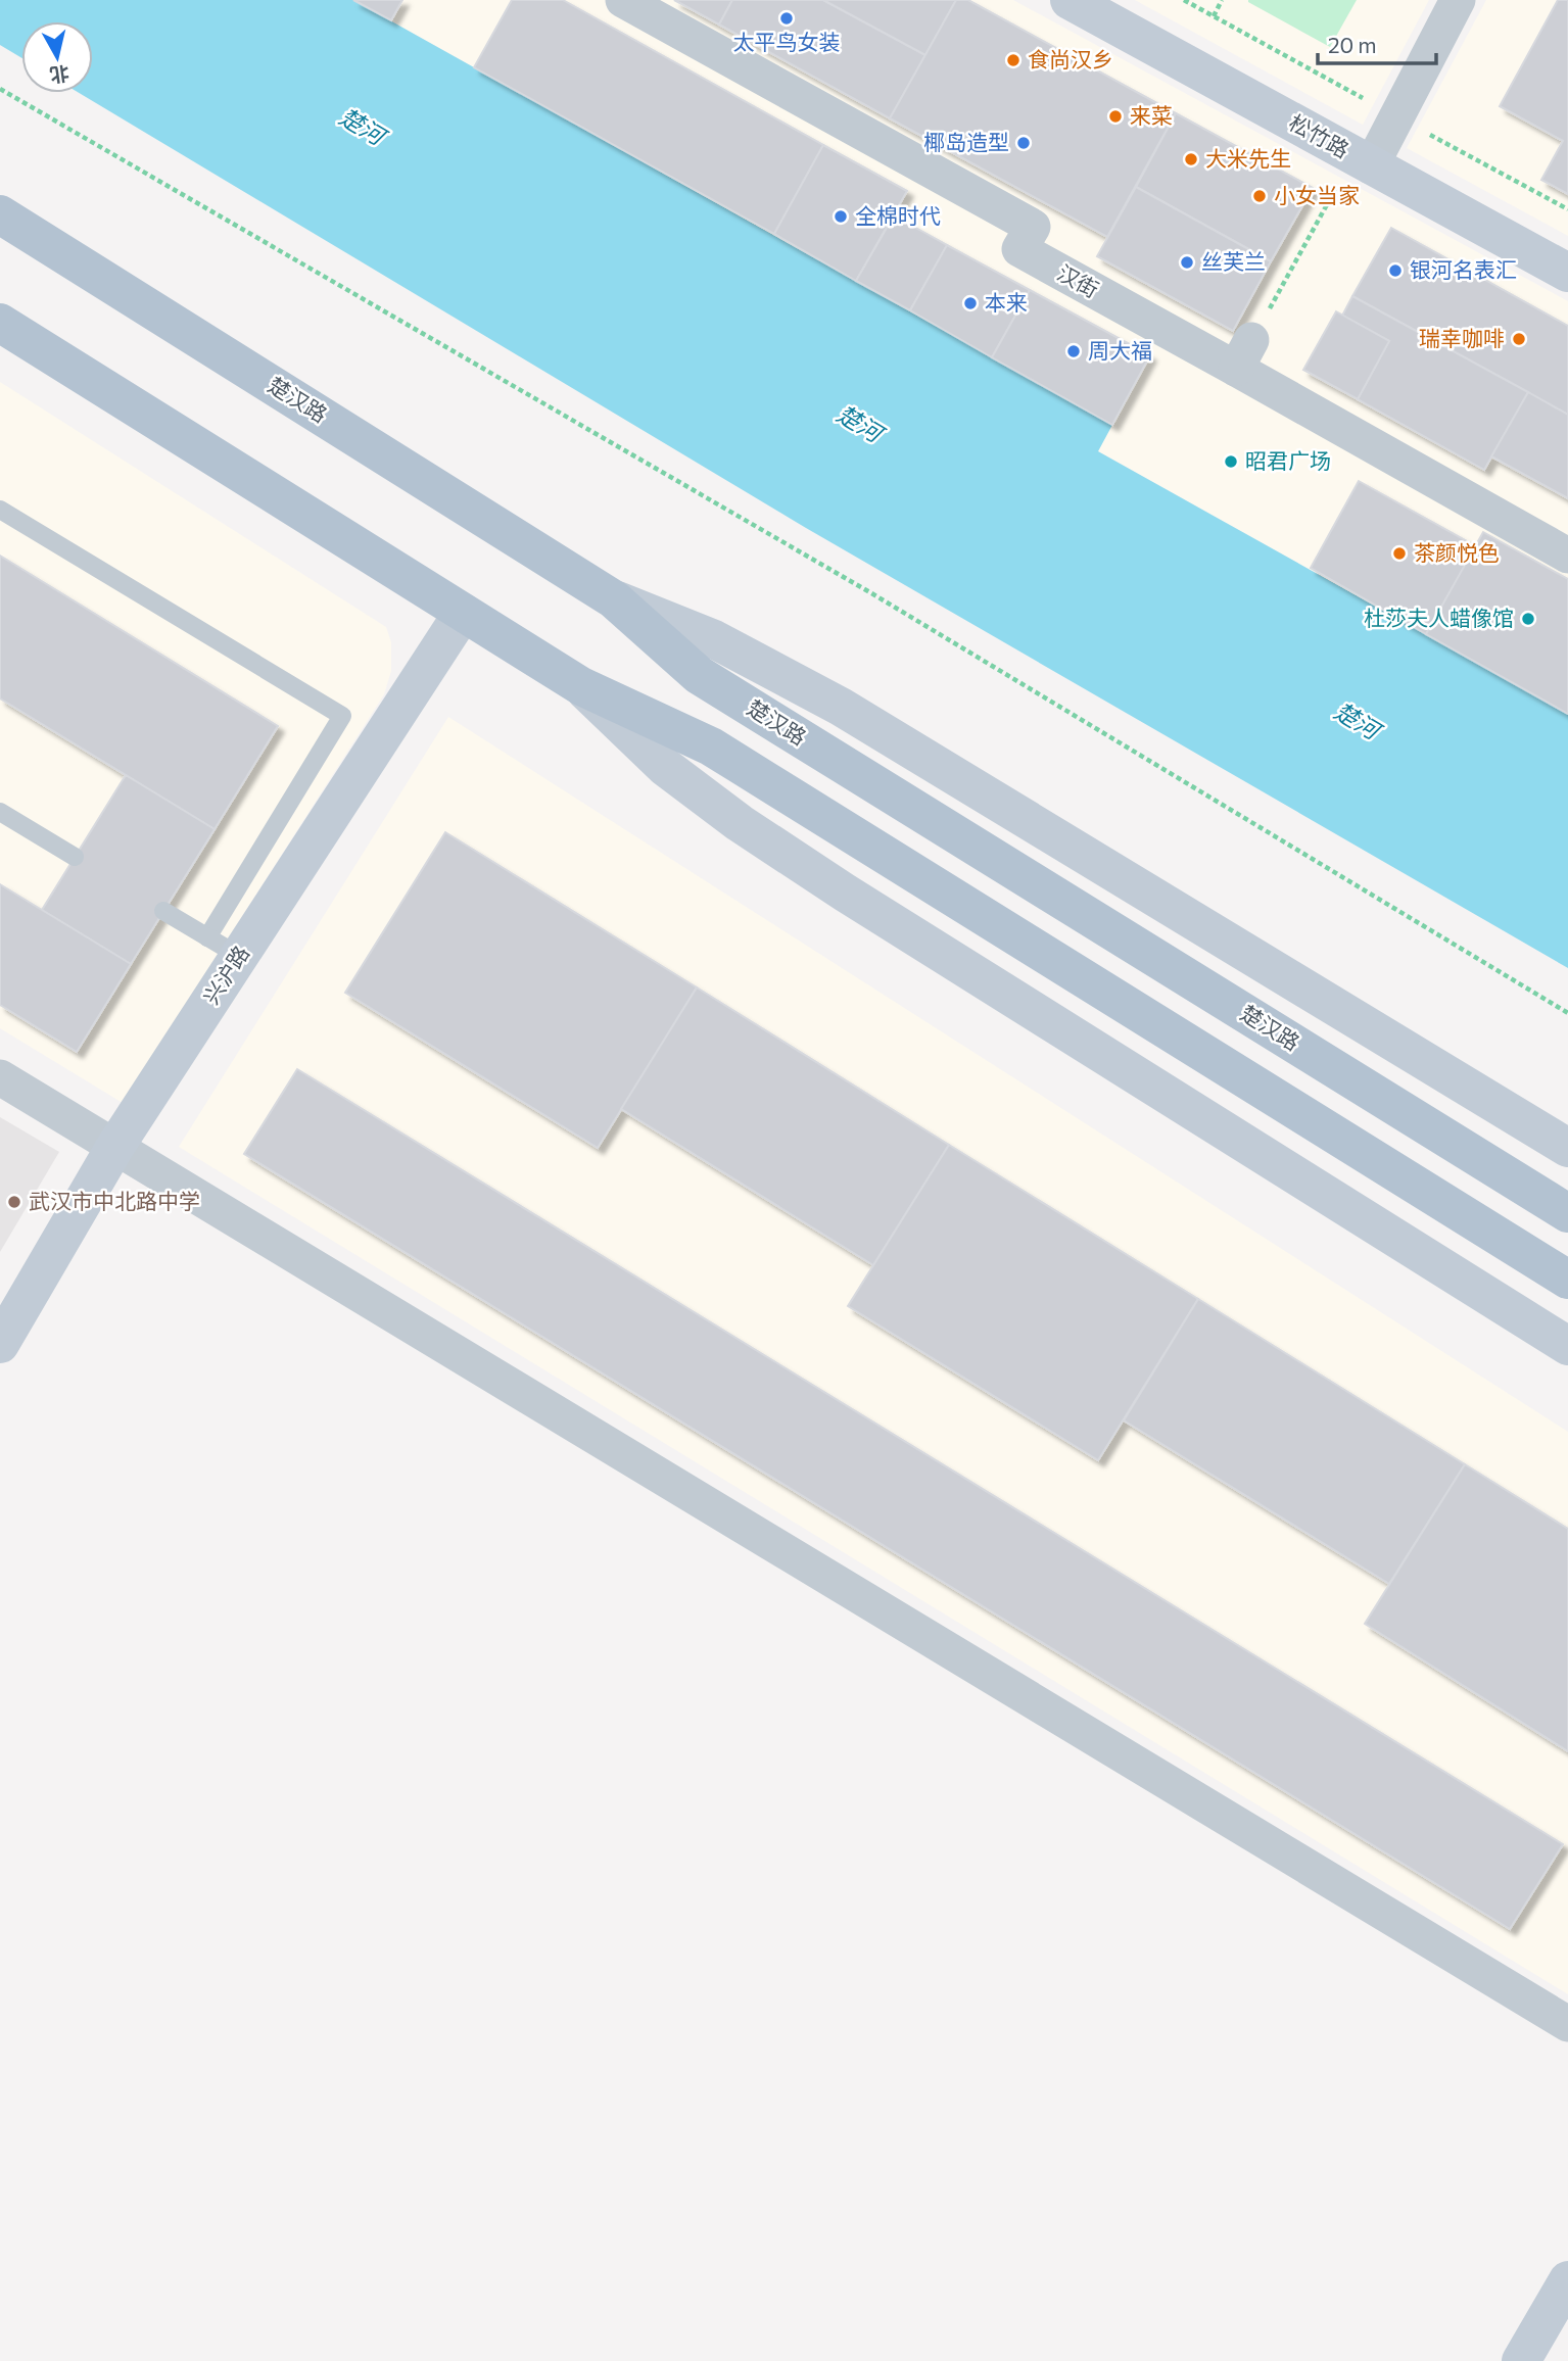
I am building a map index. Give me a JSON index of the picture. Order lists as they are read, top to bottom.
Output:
{
  "streets": {
    "main road": ["松竹路", "楚汉路", "兴沪路"],
    "street": ["汉街"]
  },
  "water": ["楚河"],
  "places": [
    "太平鸟女装",
    "食尚汉乡",
    "来菜",
    "椰岛造型",
    "大米先生",
    "小女当家",
    "全棉时代",
    "丝芙兰",
    "银河名表汇",
    "本来",
    "瑞幸咖啡",
    "周大福",
    "昭君广场",
    "茶颜悦色",
    "杜莎夫人蜡像馆",
    "武汉市中北路中学"
  ],
  "scale_bar": "20 m",
  "north": "bottom"
}
